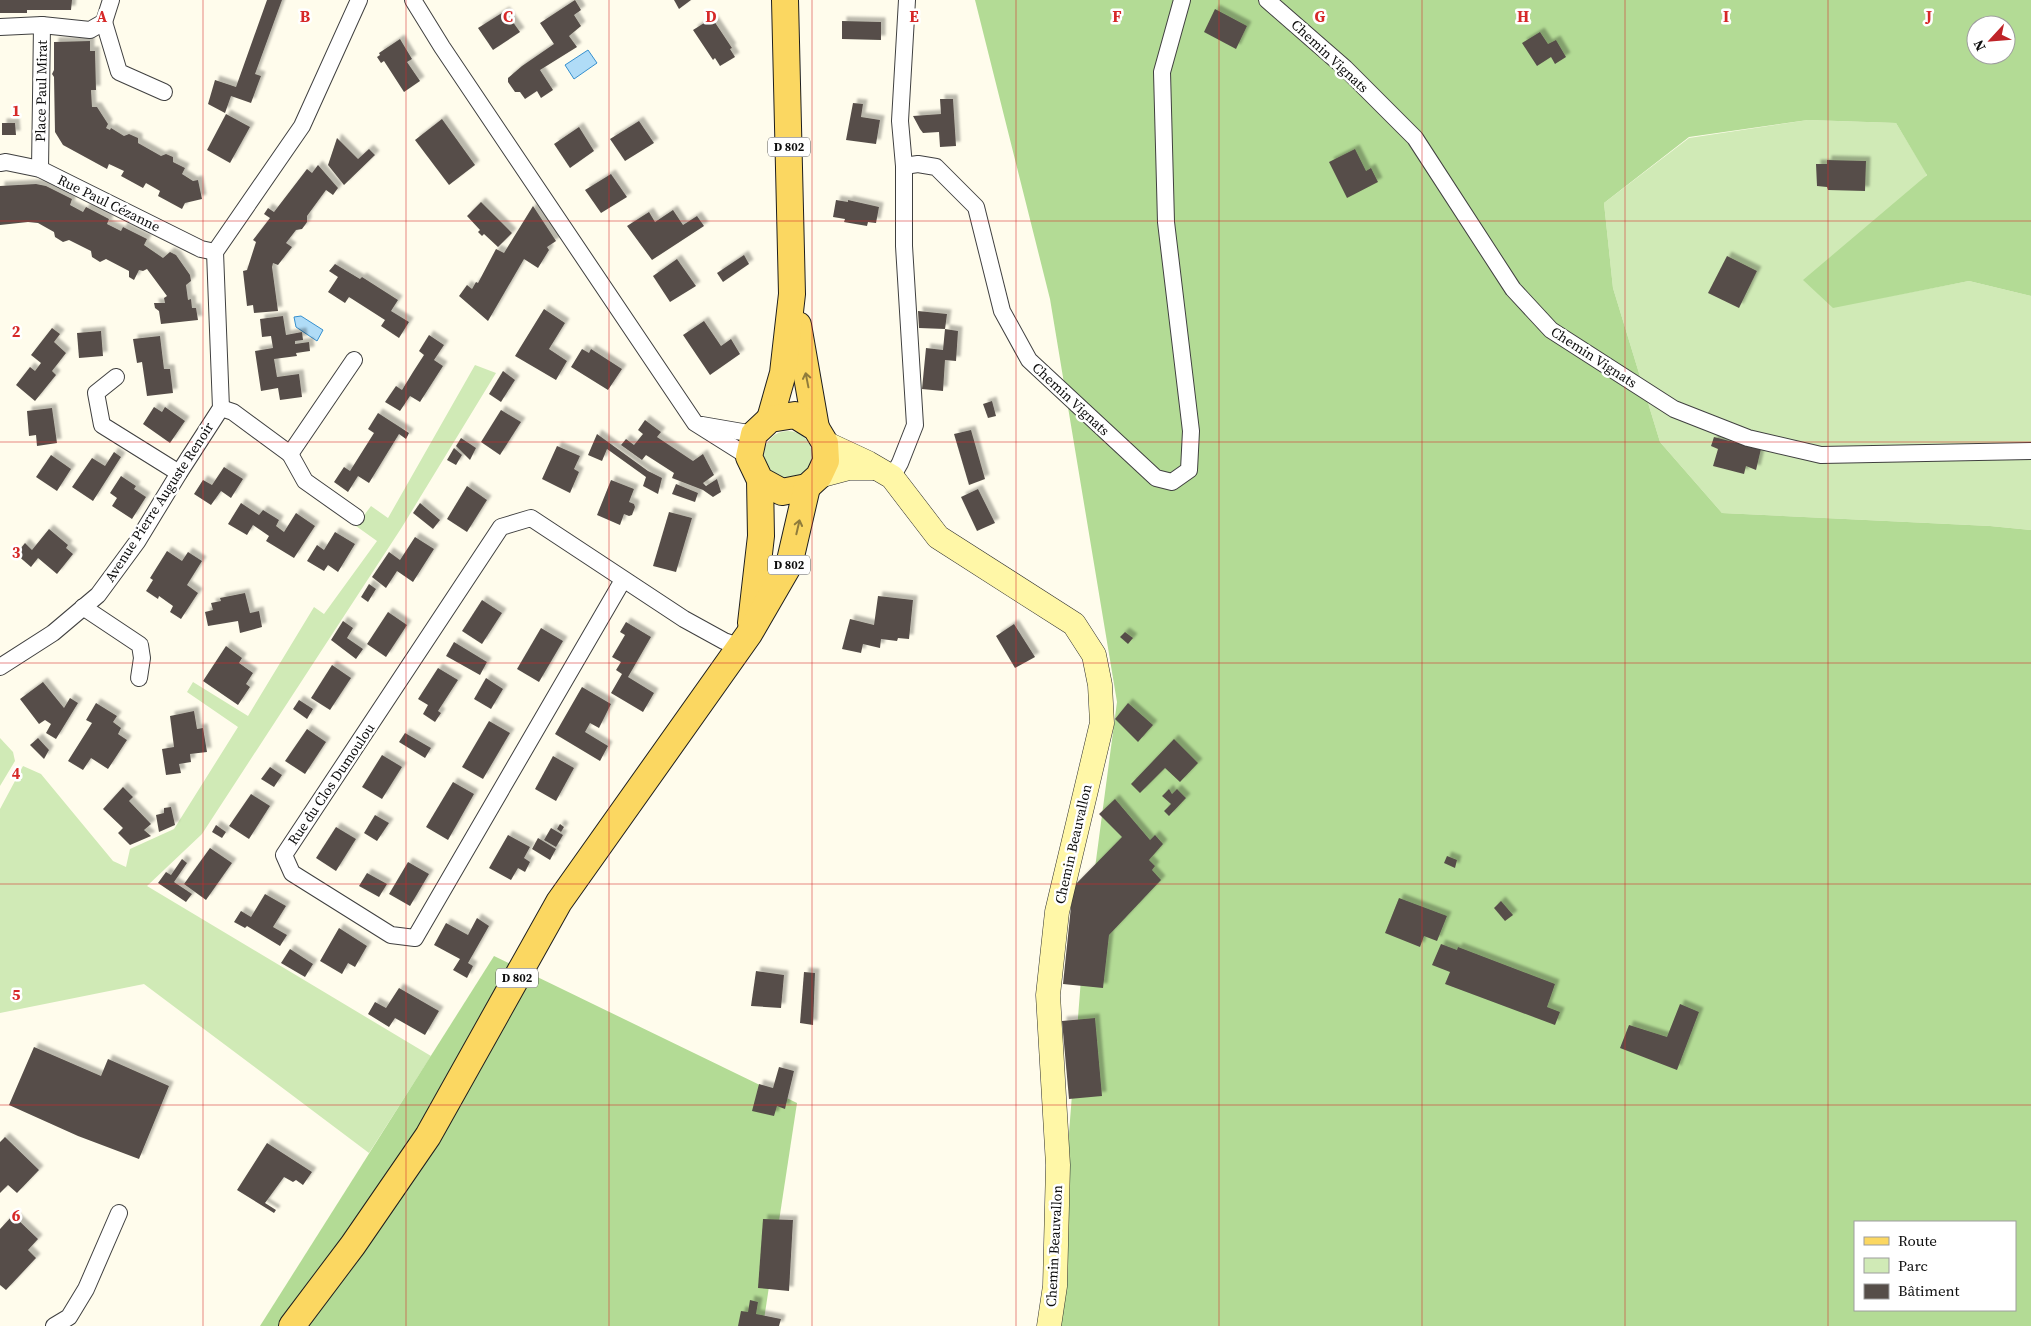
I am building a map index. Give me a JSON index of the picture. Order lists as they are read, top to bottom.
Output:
{
  "streets": {
    "main road": ["D 802"],
    "street": [
      "Chemin Vignats",
      "Place Paul Mirat",
      "Rue Paul Cézanne",
      "Avenue Pierre Auguste Renoir",
      "Rue du Clos Dumoulou",
      "Chemin Beauvallon"
    ]
  },
  "crossings": [
    ["Place Paul Mirat", "Rue Paul Cézanne"],
    ["D 802", "Rue du Clos Dumoulou"],
    ["D 802", "Chemin Beauvallon"],
    ["Rue Paul Cézanne", "Avenue Pierre Auguste Renoir"]
  ],
  "legend": ["Route", "Parc", "Bâtiment"],
  "north": "bottom left",
  "grid": {
    "columns": [
      "A",
      "B",
      "C",
      "D",
      "E",
      "F",
      "G",
      "H",
      "I",
      "J"
    ],
    "rows": [
      "1",
      "2",
      "3",
      "4",
      "5",
      "6"
    ]
  }
}
